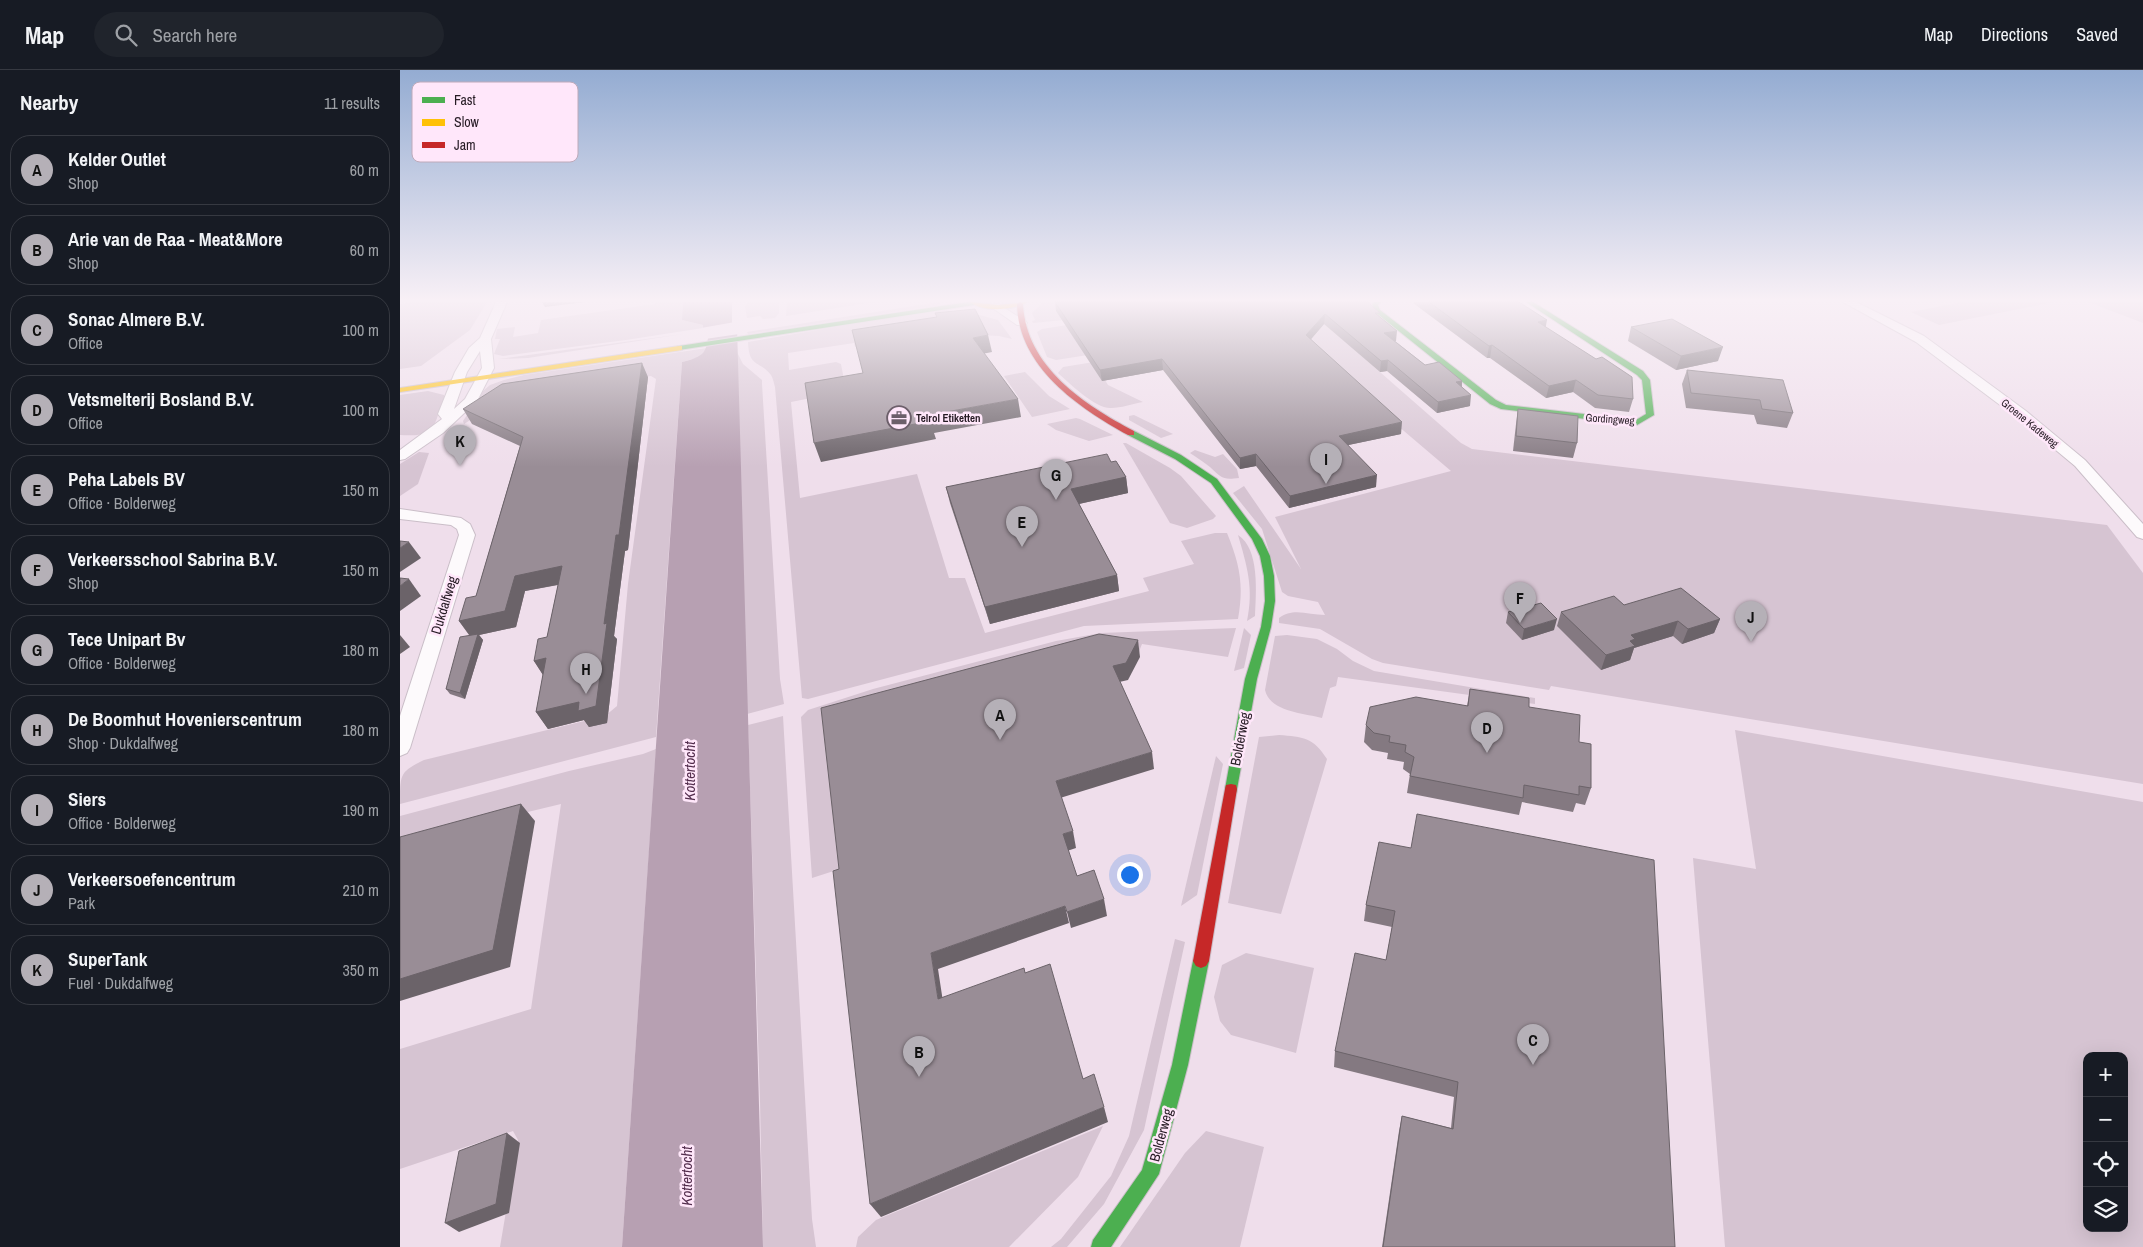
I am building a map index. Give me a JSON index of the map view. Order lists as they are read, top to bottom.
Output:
{
  "streets": {
    "street": [
      "Gordingweg",
      "Groene Kadeweg",
      "Dukdalfweg",
      "Bolderweg"
    ]
  },
  "water": ["Kottertocht"],
  "places": {
    "office": ["Telrol Etiketten"]
  },
  "legend": ["Fast", "Slow", "Jam"],
  "page": {
    "header": "Map",
    "search": "Search here",
    "nav": ["Map", "Directions", "Saved"],
    "heading": ["Nearby", "11 results"],
    "list": [
      {
        "mark": "A",
        "name": "Kelder Outlet",
        "note": "Shop",
        "value": "60 m"
      },
      {
        "mark": "B",
        "name": "Arie van de Raa - Meat&More",
        "note": "Shop",
        "value": "60 m"
      },
      {
        "mark": "C",
        "name": "Sonac Almere B.V.",
        "note": "Office",
        "value": "100 m"
      },
      {
        "mark": "D",
        "name": "Vetsmelterij Bosland B.V.",
        "note": "Office",
        "value": "100 m"
      },
      {
        "mark": "E",
        "name": "Peha Labels BV",
        "note": "Office · Bolderweg",
        "value": "150 m"
      },
      {
        "mark": "F",
        "name": "Verkeersschool Sabrina B.V.",
        "note": "Shop",
        "value": "150 m"
      },
      {
        "mark": "G",
        "name": "Tece Unipart Bv",
        "note": "Office · Bolderweg",
        "value": "180 m"
      },
      {
        "mark": "H",
        "name": "De Boomhut Hovenierscentrum",
        "note": "Shop · Dukdalfweg",
        "value": "180 m"
      },
      {
        "mark": "I",
        "name": "Siers",
        "note": "Office · Bolderweg",
        "value": "190 m"
      },
      {
        "mark": "J",
        "name": "Verkeersoefencentrum",
        "note": "Park",
        "value": "210 m"
      },
      {
        "mark": "K",
        "name": "SuperTank",
        "note": "Fuel · Dukdalfweg",
        "value": "350 m"
      }
    ],
    "pins": [
      "K",
      "I",
      "G",
      "E",
      "F",
      "J",
      "H",
      "A",
      "D",
      "C",
      "B"
    ],
    "map_buttons": ["+", "−"]
  }
}
